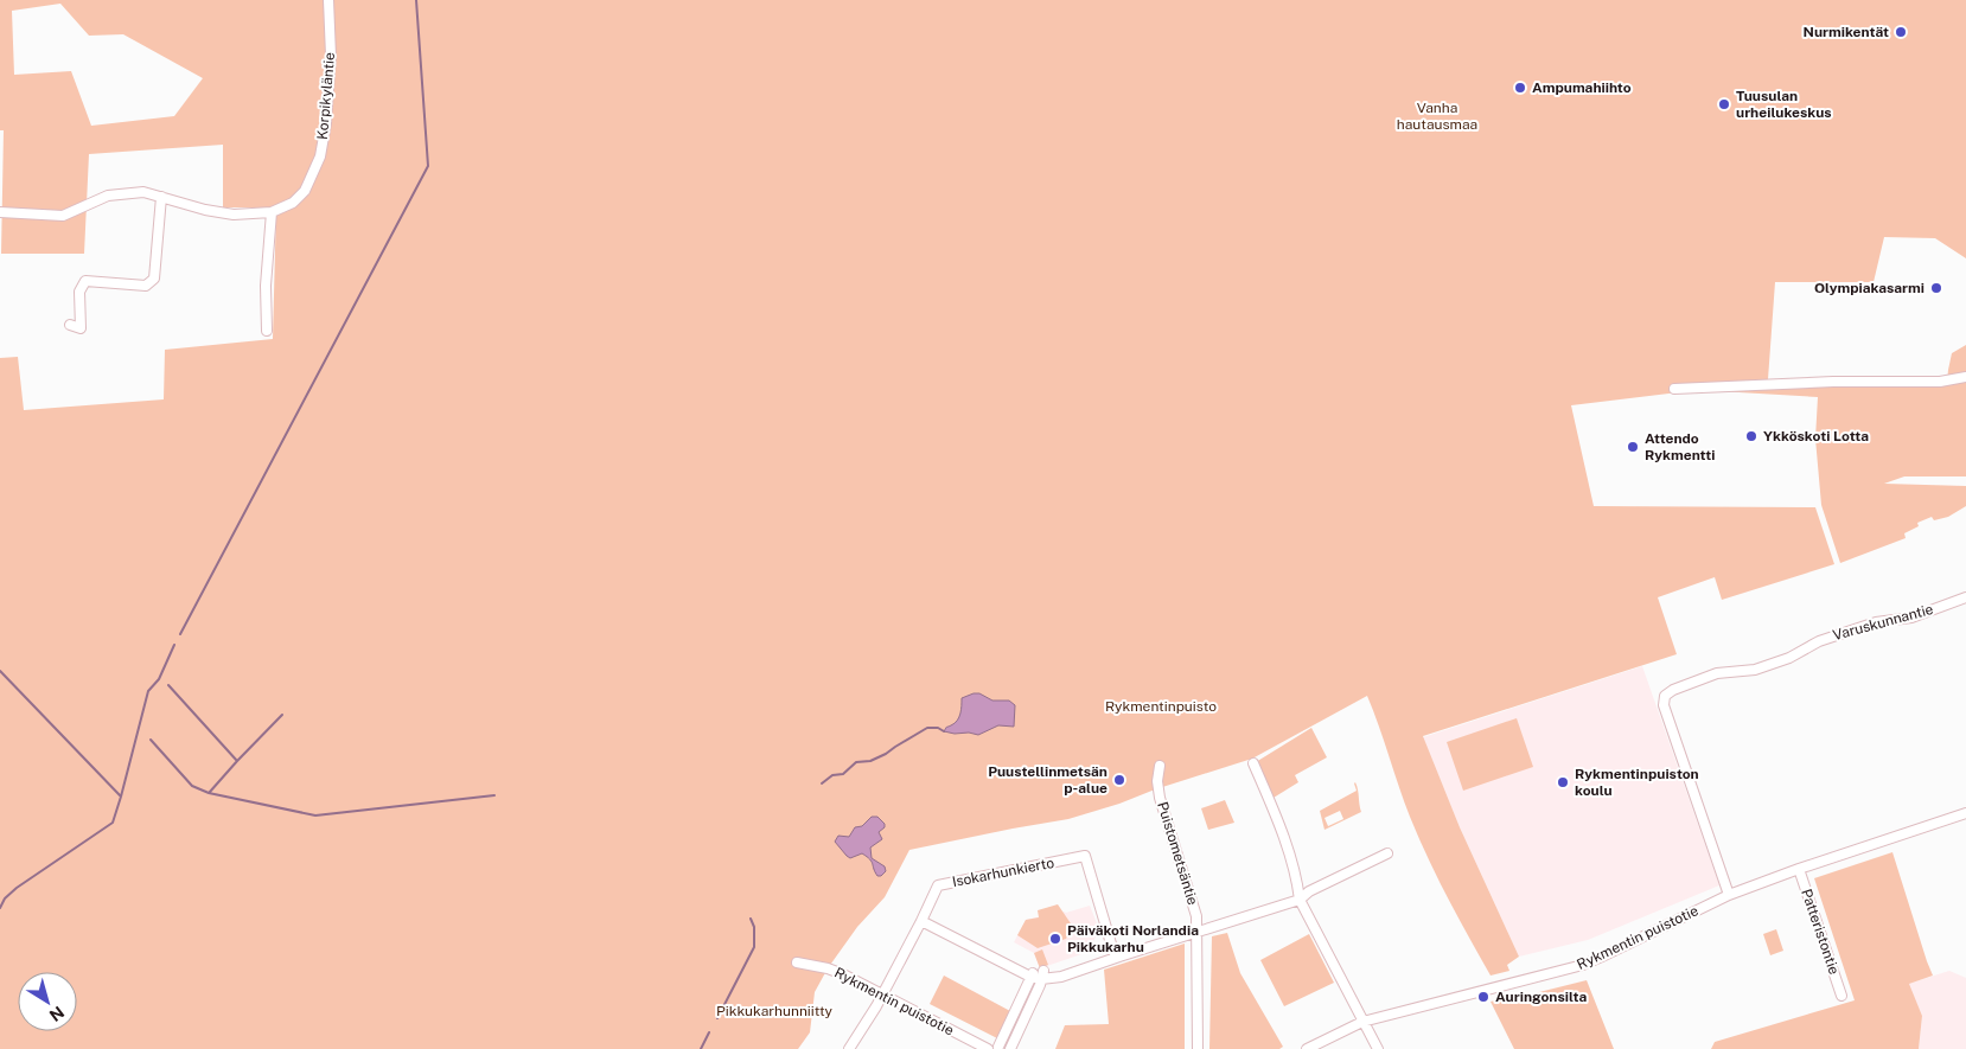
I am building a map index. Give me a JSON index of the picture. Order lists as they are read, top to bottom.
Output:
{
  "streets": {
    "street": [
      "Korpikyläntie",
      "Varuskunnantie",
      "Puistometsäntie",
      "Isokarhunkierto",
      "Patteristontie",
      "Rykmentin puistotie"
    ]
  },
  "crossings": [
    ["Varuskunnantie", "Rykmentin puistotie"],
    ["Patteristontie", "Rykmentin puistotie"]
  ],
  "parks": ["Vanha hautausmaa", "Rykmentinpuisto", "Pikkukarhunniitty"],
  "places": [
    "Nurmikentät",
    "Ampumahiihto",
    "Tuusulan urheilukeskus",
    "Olympiakasarmi",
    "Ykköskoti Lotta",
    "Attendo Rykmentti",
    "Puustellinmetsän p-alue",
    "Rykmentinpuiston koulu",
    "Päiväkoti Norlandia Pikkukarhu",
    "Auringonsilta"
  ],
  "north": "bottom right"
}
